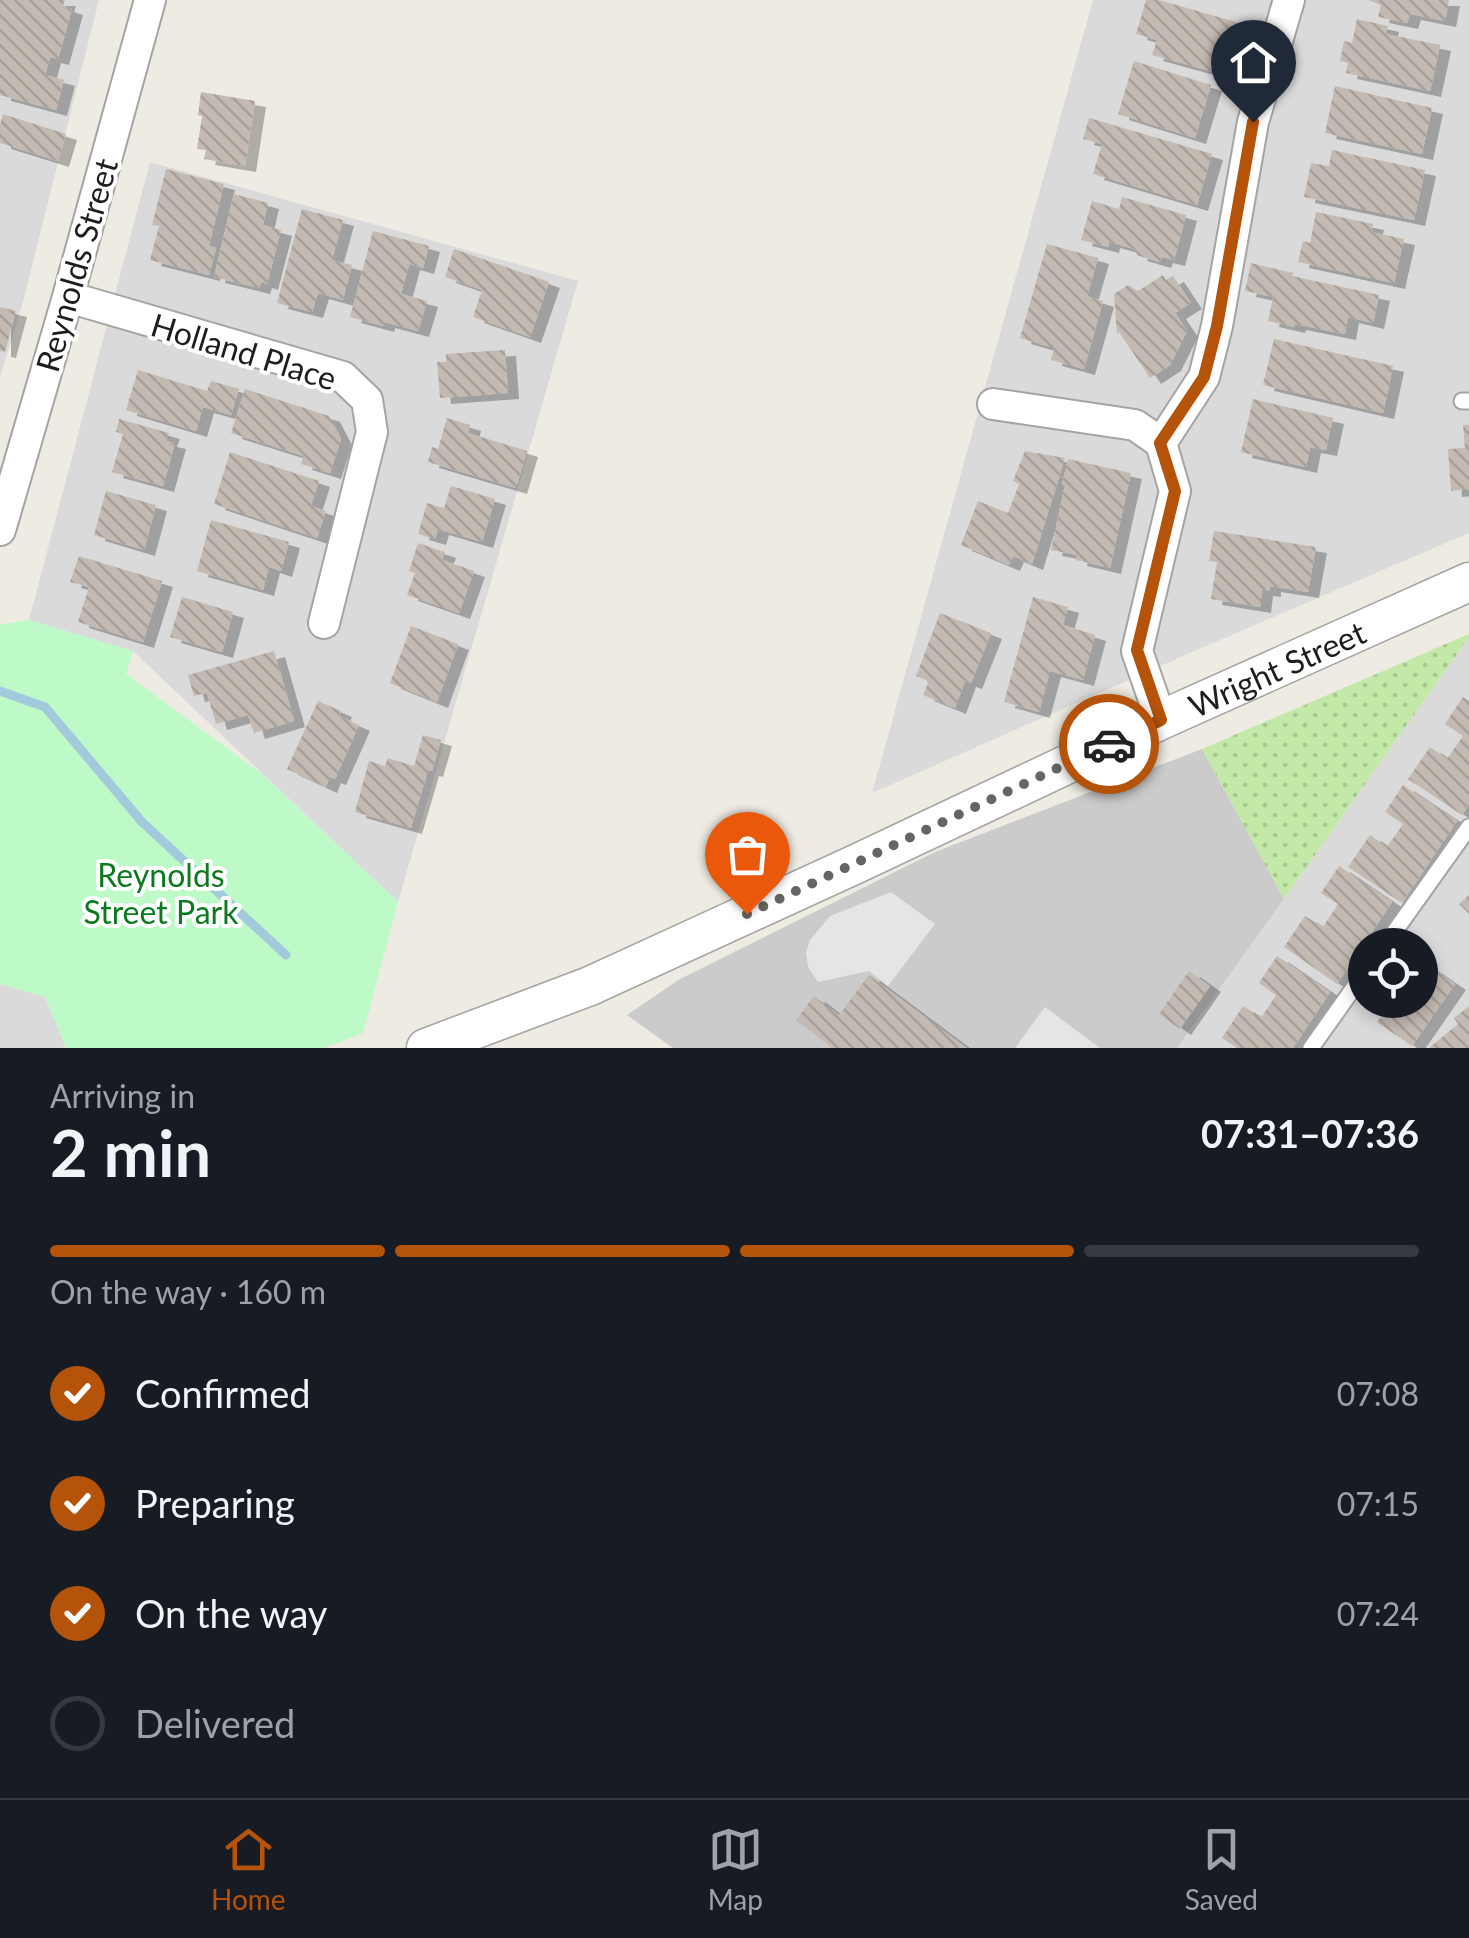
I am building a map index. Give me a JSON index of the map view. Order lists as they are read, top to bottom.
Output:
{
  "streets": {
    "street": ["Reynolds Street", "Holland Place", "Wright Street"]
  },
  "crossings": [
    ["Reynolds Street", "Holland Place"]
  ],
  "parks": ["Reynolds Street Park"],
  "page": {
    "heading": ["2 min", "Arriving in", "07:31–07:36"],
    "bar": "On the way · 160 m",
    "list": [
      ["Confirmed", "07:08"],
      ["Preparing", "07:15"],
      ["On the way", "07:24"],
      "Delivered"
    ],
    "tabs": ["Home", "Map", "Saved"]
  }
}
